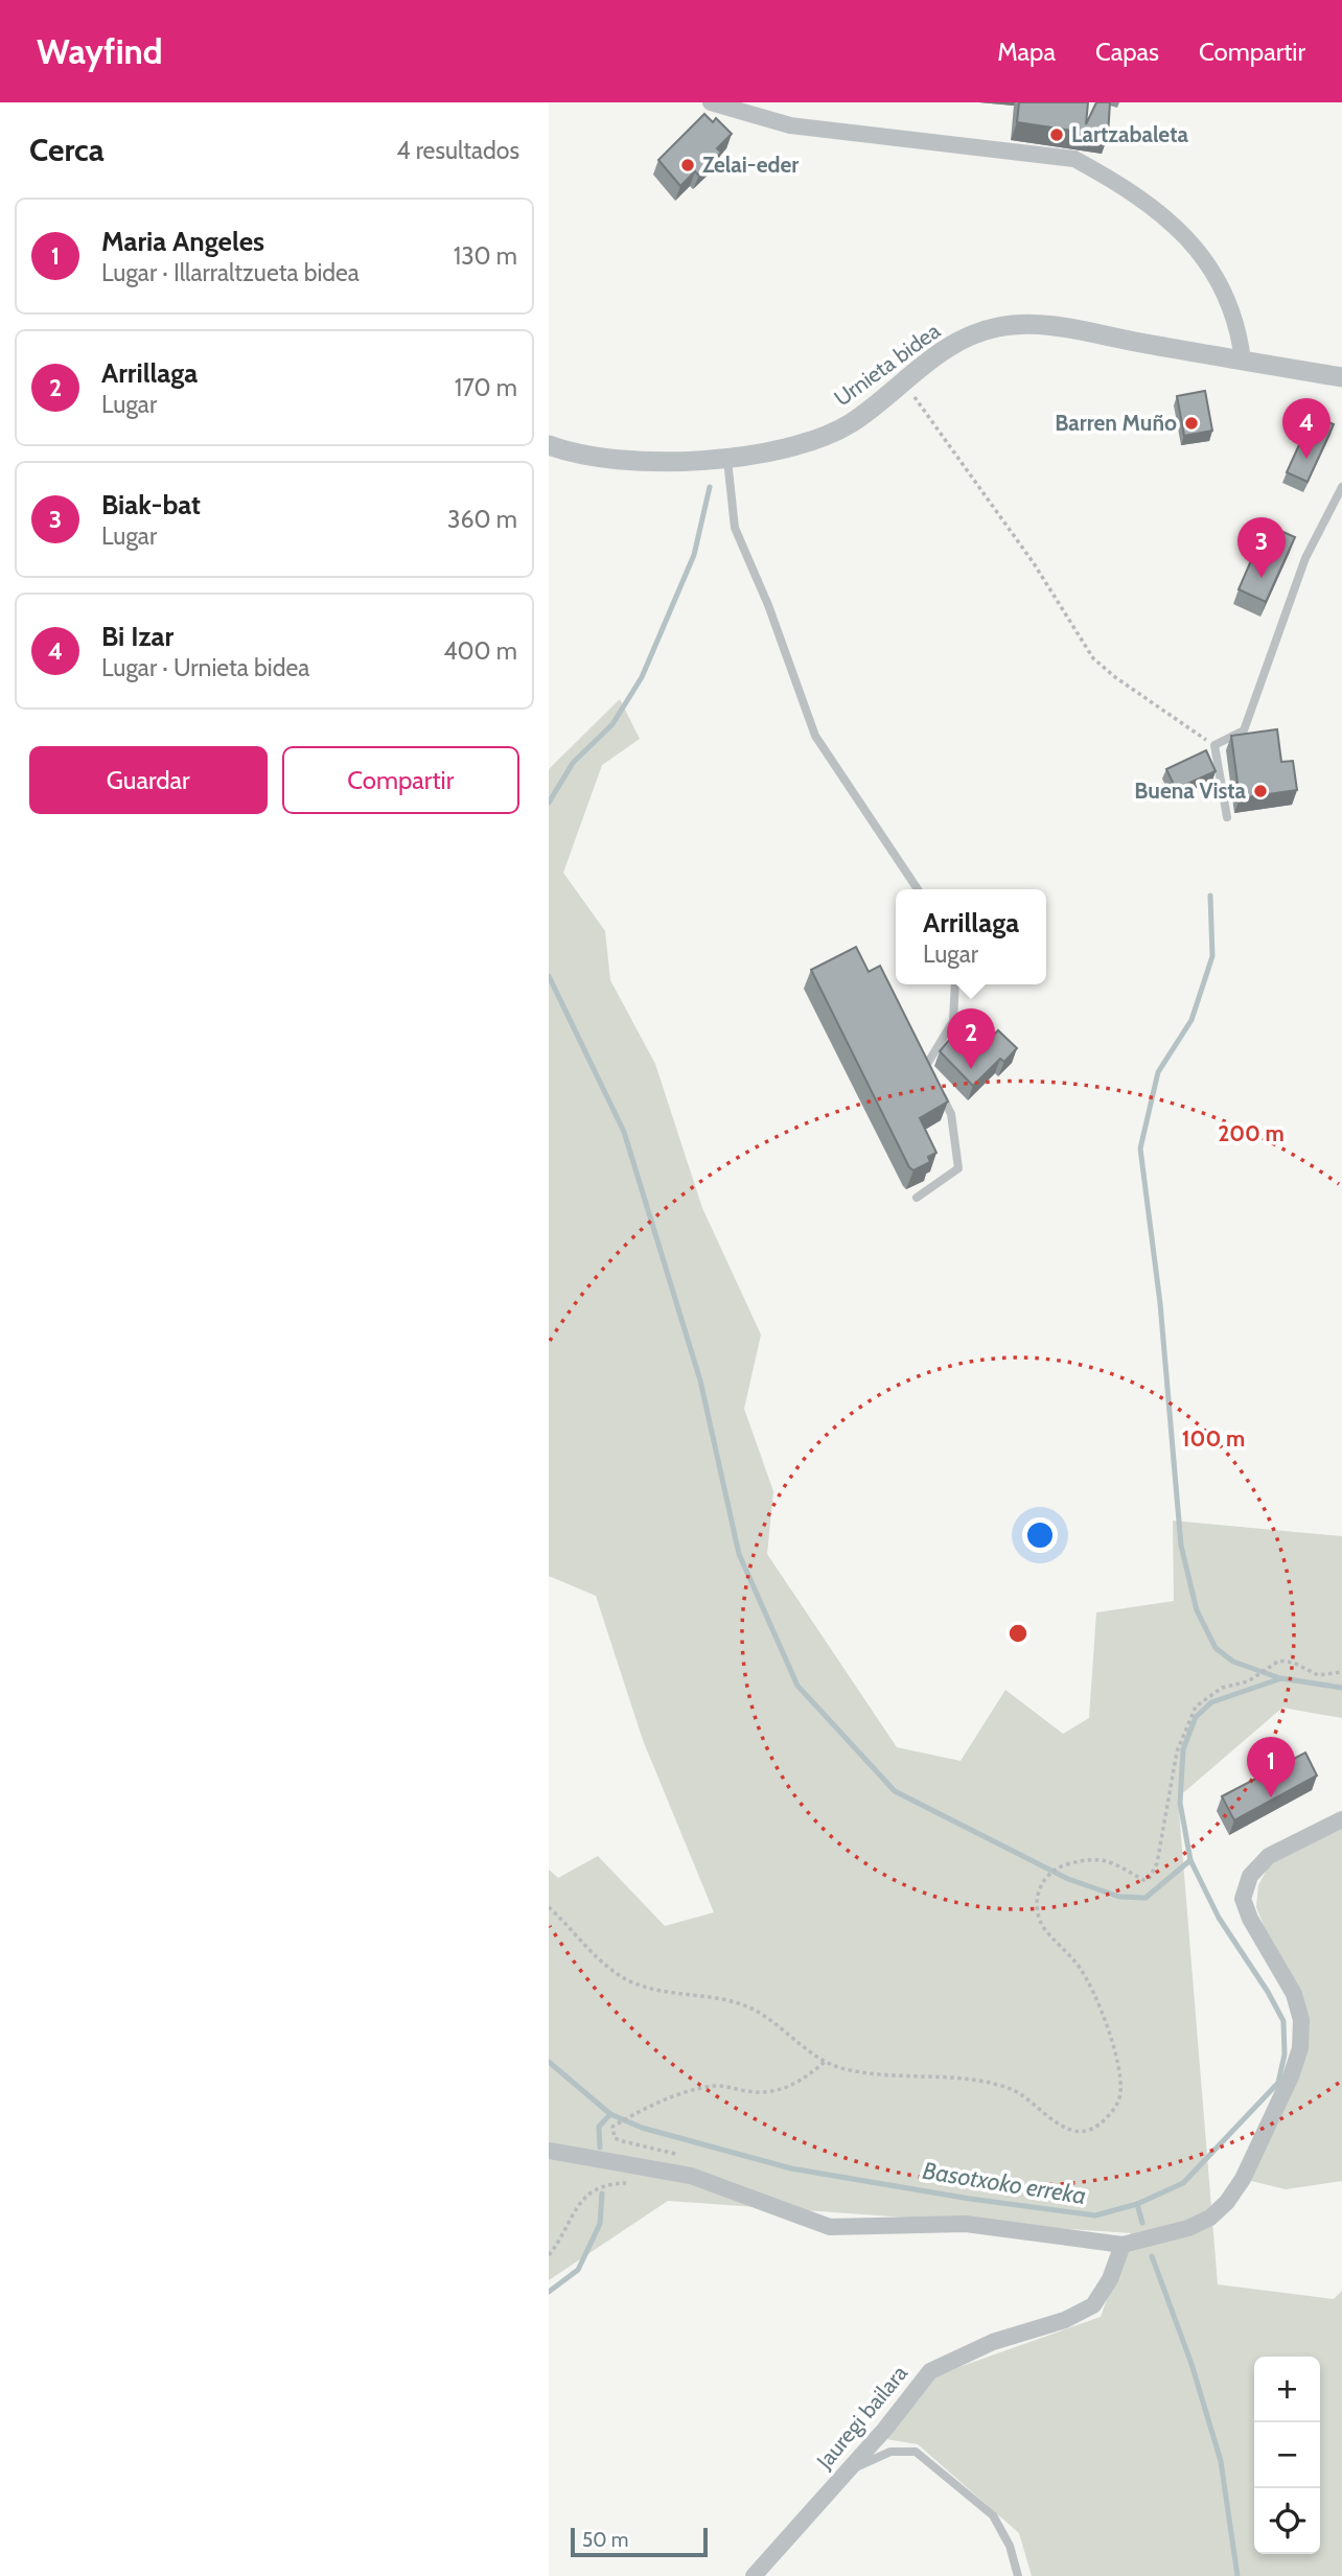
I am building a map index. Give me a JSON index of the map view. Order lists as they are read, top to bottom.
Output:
{
  "streets": {
    "street": ["Urnieta bidea", "Jauregi bailara"]
  },
  "water": ["Basotxoko erreka"],
  "places": [
    "Lartzabaleta",
    "Zelai-eder",
    "Barren Muño",
    "Buena Vista"
  ],
  "scale_bar": "50 m",
  "page": {
    "header": "Wayfind",
    "nav": ["Mapa", "Capas", "Compartir"],
    "heading": ["Cerca", "4 resultados"],
    "list": [
      {
        "mark": "1",
        "name": "Maria Angeles",
        "note": "Lugar · Illarraltzueta bidea",
        "value": "130 m"
      },
      {
        "mark": "2",
        "name": "Arrillaga",
        "note": "Lugar",
        "value": "170 m"
      },
      {
        "mark": "3",
        "name": "Biak-bat",
        "note": "Lugar",
        "value": "360 m"
      },
      {
        "mark": "4",
        "name": "Bi Izar",
        "note": "Lugar · Urnieta bidea",
        "value": "400 m"
      }
    ],
    "pins": [
      "4",
      "3",
      "2",
      "1"
    ],
    "buttons": ["Guardar", "Compartir"],
    "popup": ["Arrillaga", "Lugar"],
    "map_buttons": ["+", "−"],
    "scale": "50 m"
  },
  "rings": ["200 m", "100 m"]
}
